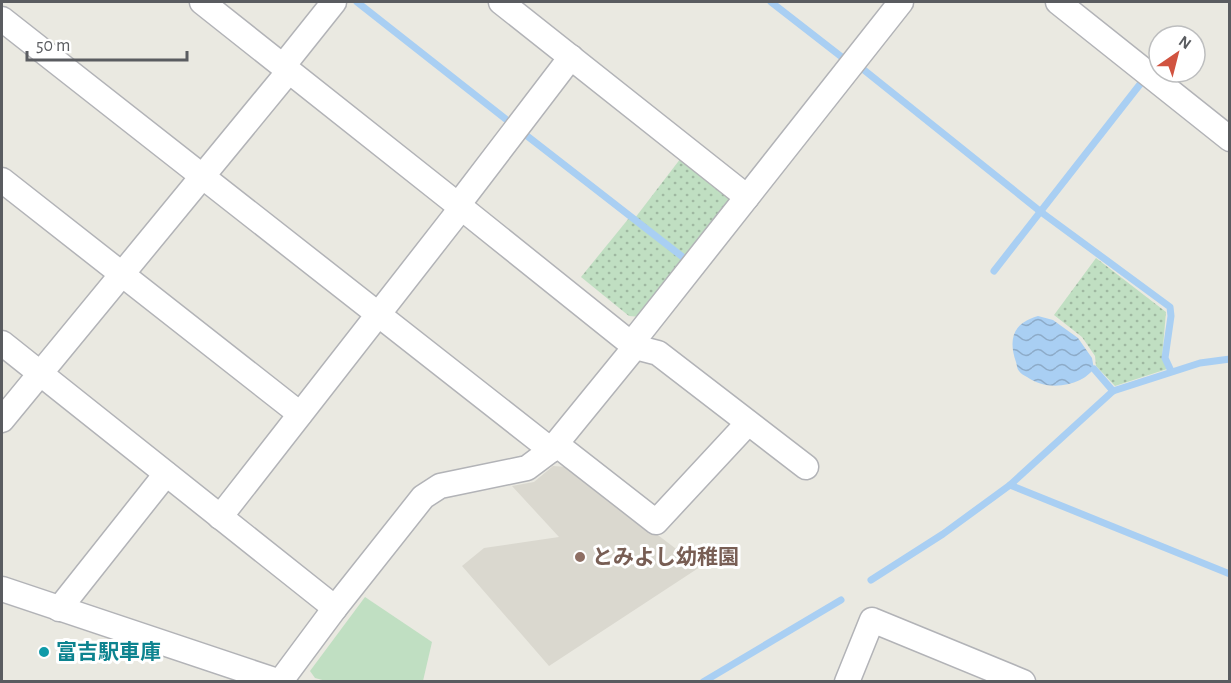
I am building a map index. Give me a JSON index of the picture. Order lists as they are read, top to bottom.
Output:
{
  "places": ["とみよし幼稚園", "富吉駅車庫"],
  "scale_bar": "50 m",
  "north": "top right"
}
